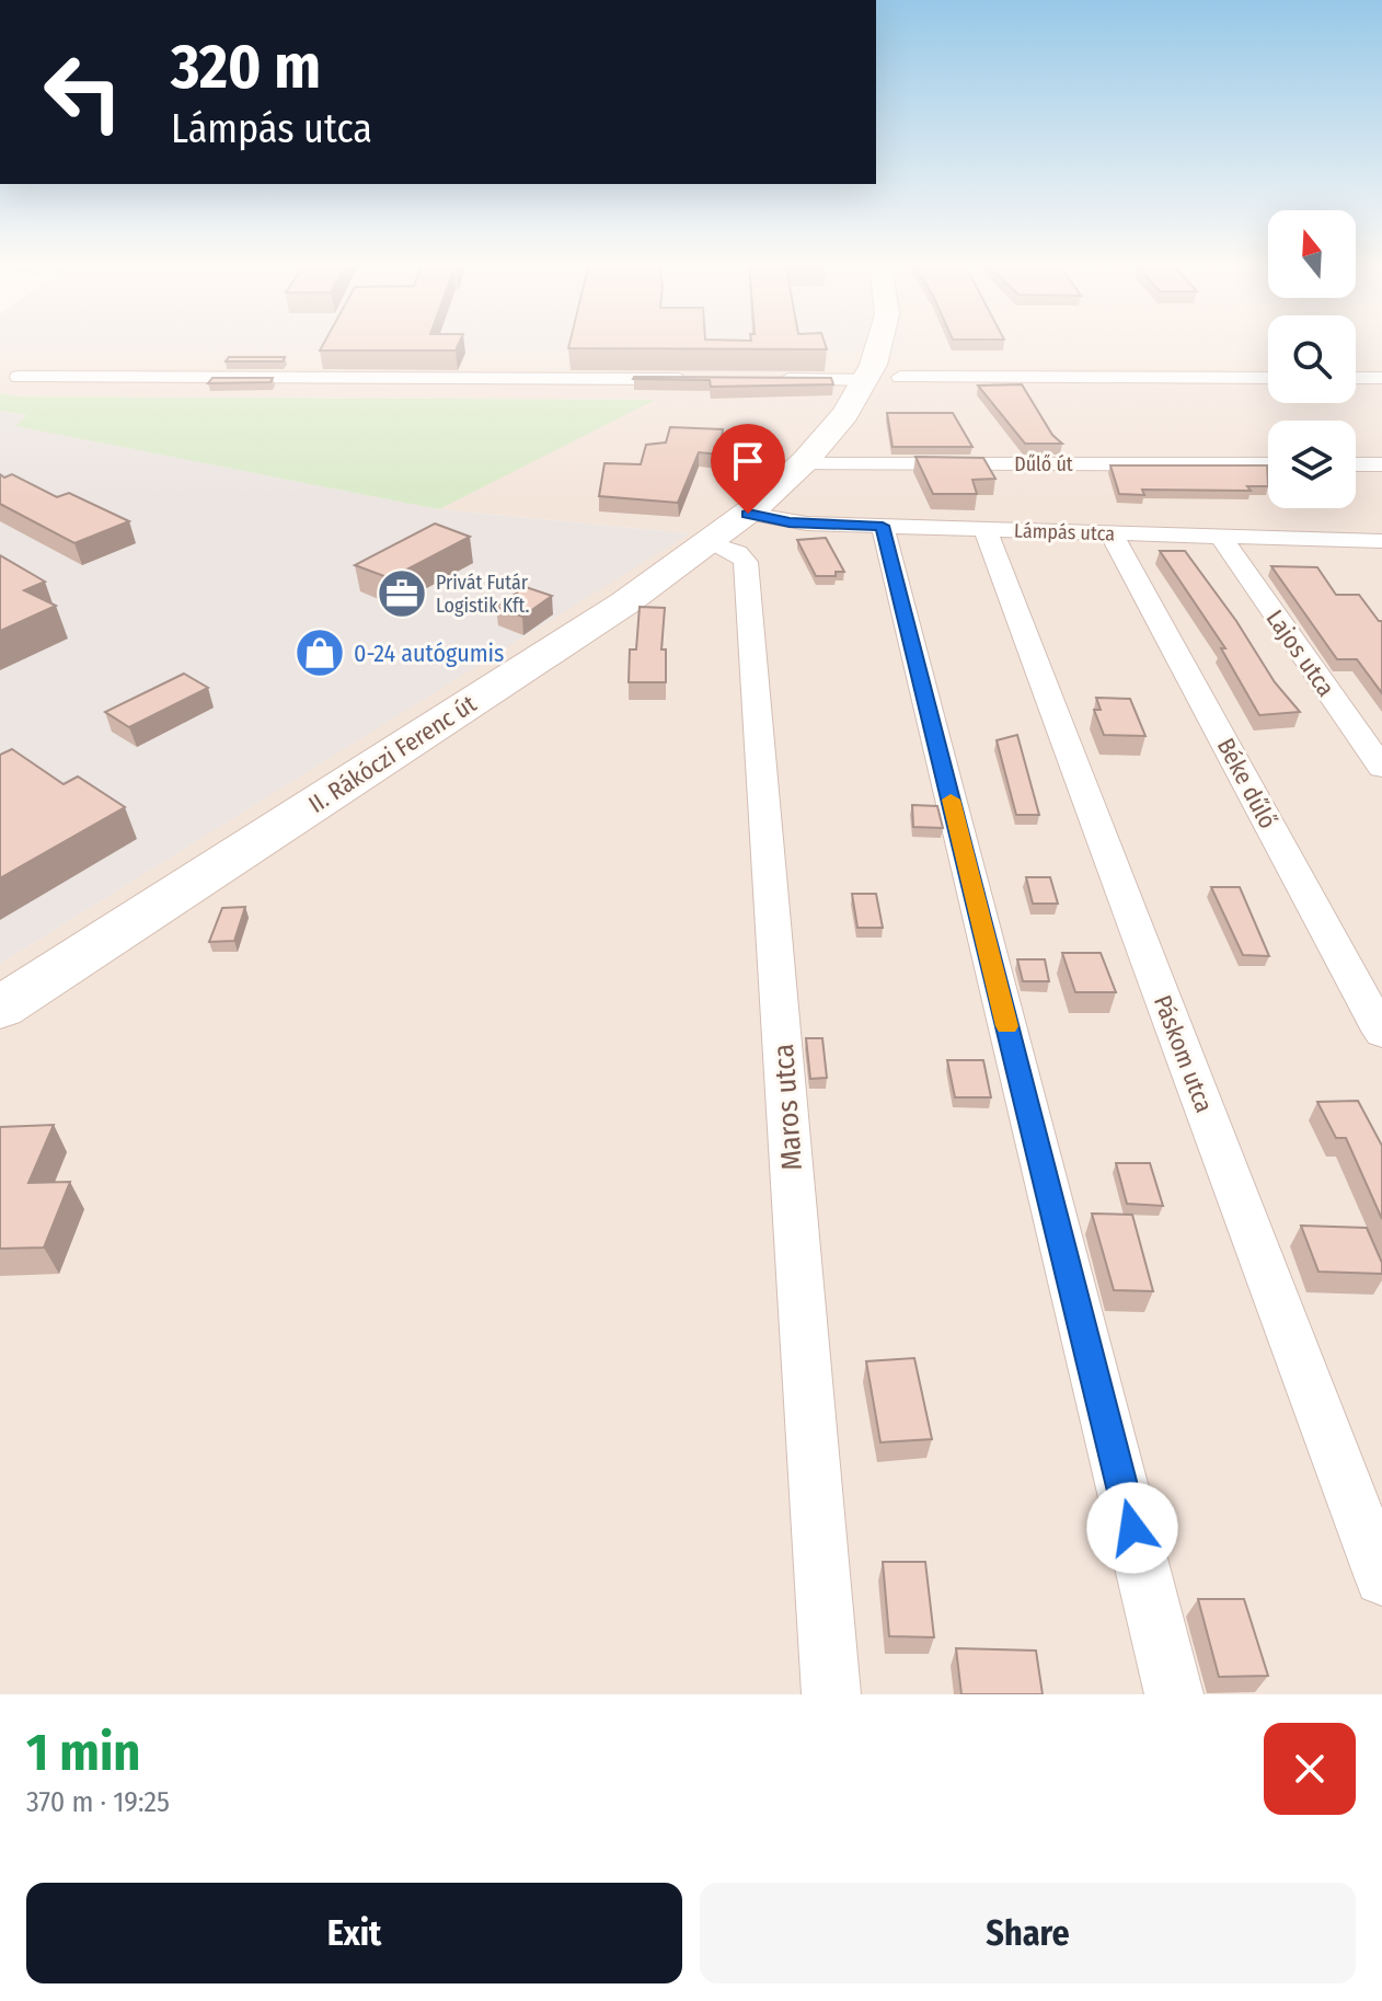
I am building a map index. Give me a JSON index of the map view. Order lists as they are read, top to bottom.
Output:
{
  "streets": {
    "main road": ["II. Rákóczi Ferenc út"],
    "street": [
      "Dűlő út",
      "Lámpás utca",
      "Lajos utca",
      "Béke dűlő",
      "Páskom utca",
      "Maros utca"
    ]
  },
  "crossings": [
    ["Dűlő út", "II. Rákóczi Ferenc út"],
    ["Lámpás utca", "Lajos utca"],
    ["Lámpás utca", "II. Rákóczi Ferenc út"],
    ["Lámpás utca", "Béke dűlő"],
    ["Lámpás utca", "Páskom utca"],
    ["II. Rákóczi Ferenc út", "Maros utca"]
  ],
  "places": {
    "office": ["Privát Futár Logistik Kft."],
    "shop": ["0-24 autógumis"]
  },
  "north": "top",
  "page": {
    "turn": ["320 m", "Lámpás utca"],
    "heading": ["1 min", "370 m · 19:25"],
    "buttons": ["Exit", "Share"]
  }
}
